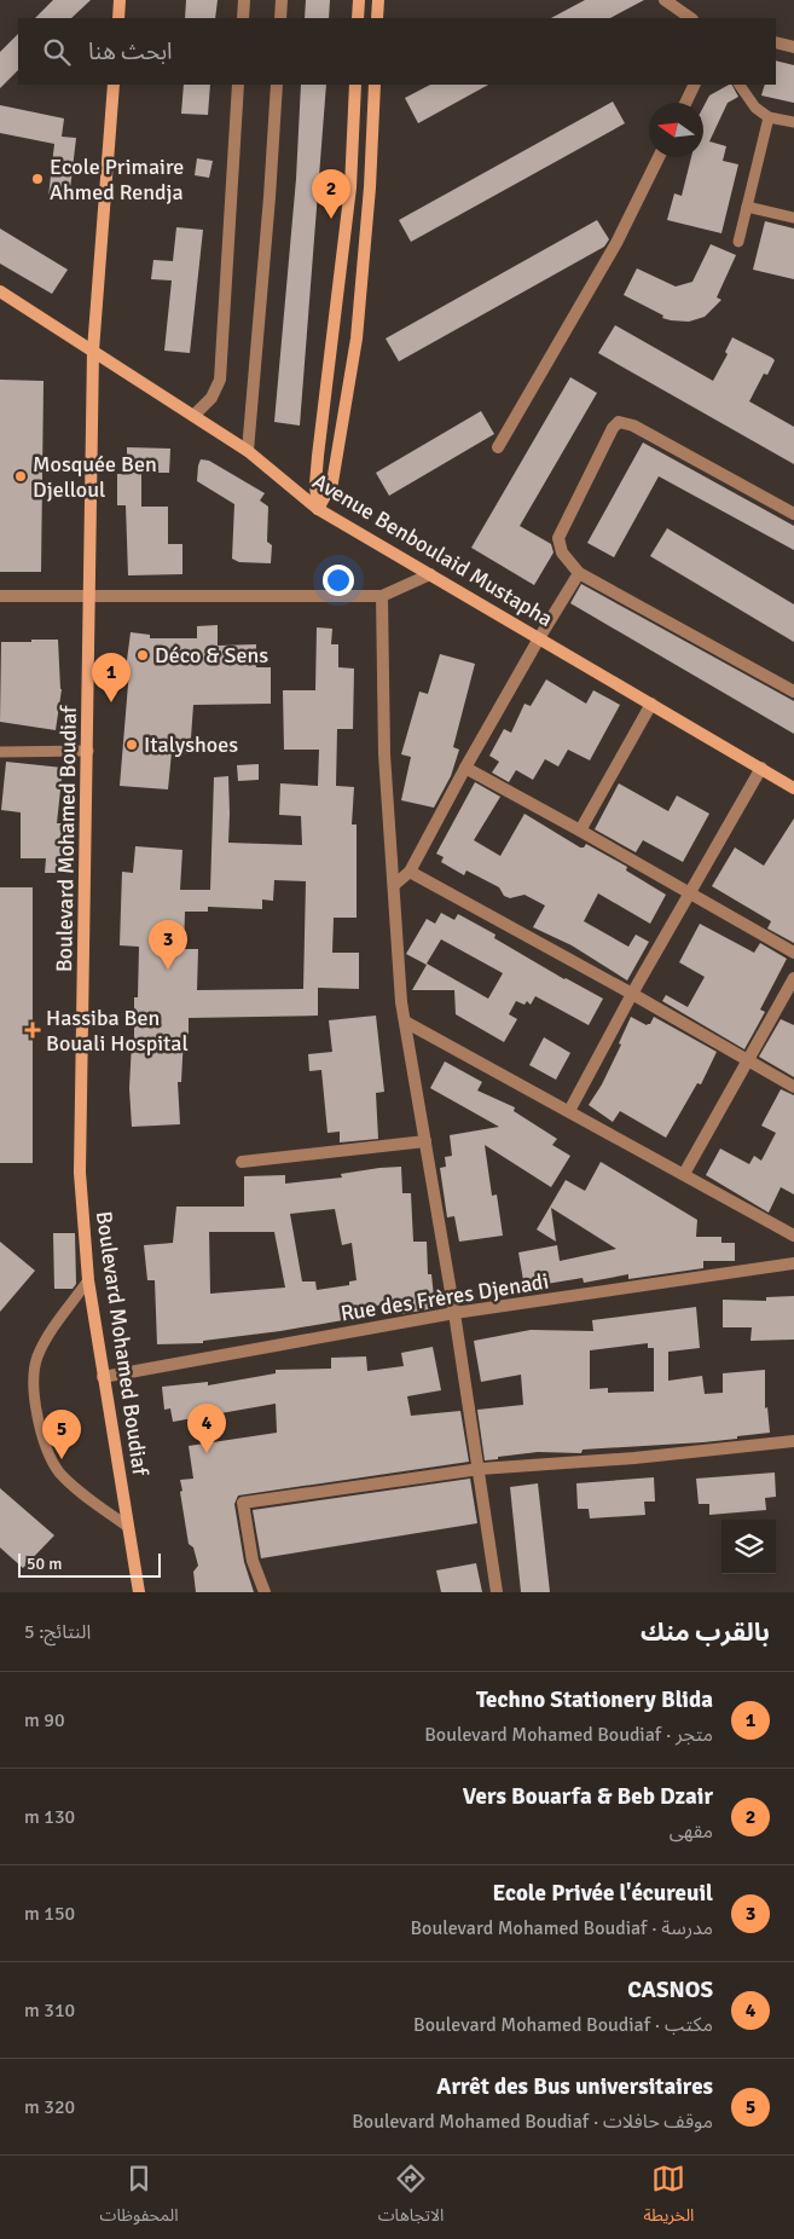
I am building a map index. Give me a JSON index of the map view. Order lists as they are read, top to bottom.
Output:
{
  "streets": {
    "main road": ["Avenue Benboulaid Mustapha", "Boulevard Mohamed Boudiaf"],
    "street": ["Rue des Frères Djenadi"]
  },
  "crossings": [
    ["Avenue Benboulaid Mustapha", "Boulevard Mohamed Boudiaf"],
    ["Boulevard Mohamed Boudiaf", "Rue des Frères Djenadi"]
  ],
  "places": {
    "other": [
      "Ecole Primaire Ahmed Rendja",
      "Mosquée Ben Djelloul",
      "Déco & Sens",
      "Italyshoes"
    ],
    "health": ["Hassiba Ben Bouali Hospital"]
  },
  "scale_bar": "50 m",
  "north": "left",
  "page": {
    "search": "ابحث هنا",
    "pins": [
      "2",
      "1",
      "3",
      "4",
      "5"
    ],
    "scale": "50 m",
    "heading": ["بالقرب منك", "النتائج: 5"],
    "list": [
      {
        "mark": "1",
        "name": "Techno Stationery Blida",
        "note": "متجر · Boulevard Mohamed Boudiaf",
        "value": "90 m"
      },
      {
        "mark": "2",
        "name": "Vers Bouarfa & Beb Dzair",
        "note": "مقهى",
        "value": "130 m"
      },
      {
        "mark": "3",
        "name": "Ecole Privée l'écureuil",
        "note": "مدرسة · Boulevard Mohamed Boudiaf",
        "value": "150 m"
      },
      {
        "mark": "4",
        "name": "CASNOS",
        "note": "مكتب · Boulevard Mohamed Boudiaf",
        "value": "310 m"
      },
      {
        "mark": "5",
        "name": "Arrêt des Bus universitaires",
        "note": "موقف حافلات · Boulevard Mohamed Boudiaf",
        "value": "320 m"
      }
    ],
    "nav": ["الخريطة", "الاتجاهات", "المحفوظات"]
  }
}
